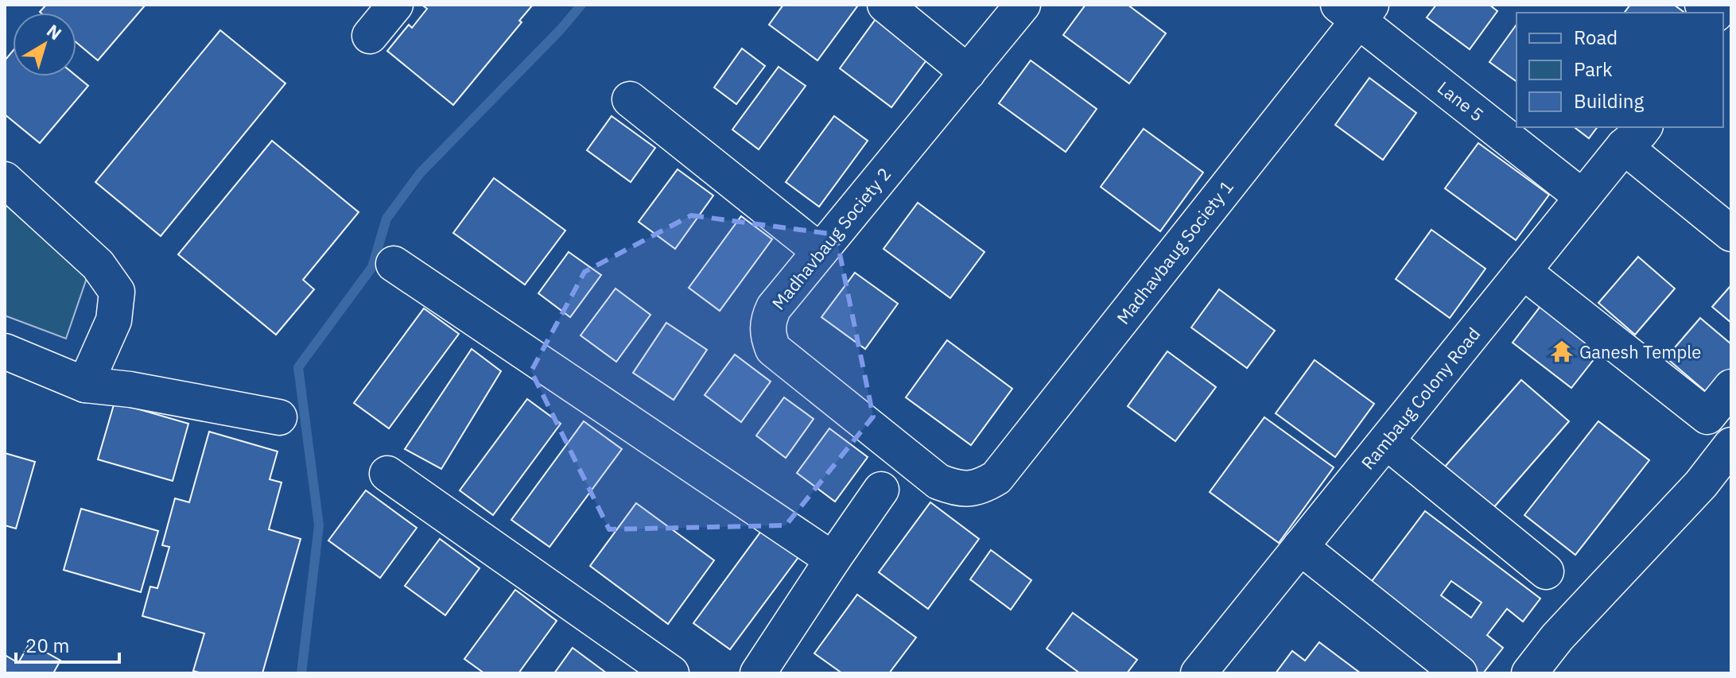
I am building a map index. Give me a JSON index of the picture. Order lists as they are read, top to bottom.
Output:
{
  "streets": {
    "street": [
      "Lane 5",
      "Madhavbaug Society 2",
      "Madhavbaug Society 1",
      "Rambaug Colony Road"
    ]
  },
  "crossings": [
    ["Lane 5", "Madhavbaug Society 1"],
    ["Lane 5", "Rambaug Colony Road"],
    ["Madhavbaug Society 2", "Madhavbaug Society 1"]
  ],
  "places": {
    "temple": ["Ganesh Temple"]
  },
  "legend": ["Road", "Park", "Building"],
  "scale_bar": "20 m",
  "north": "top right"
}
